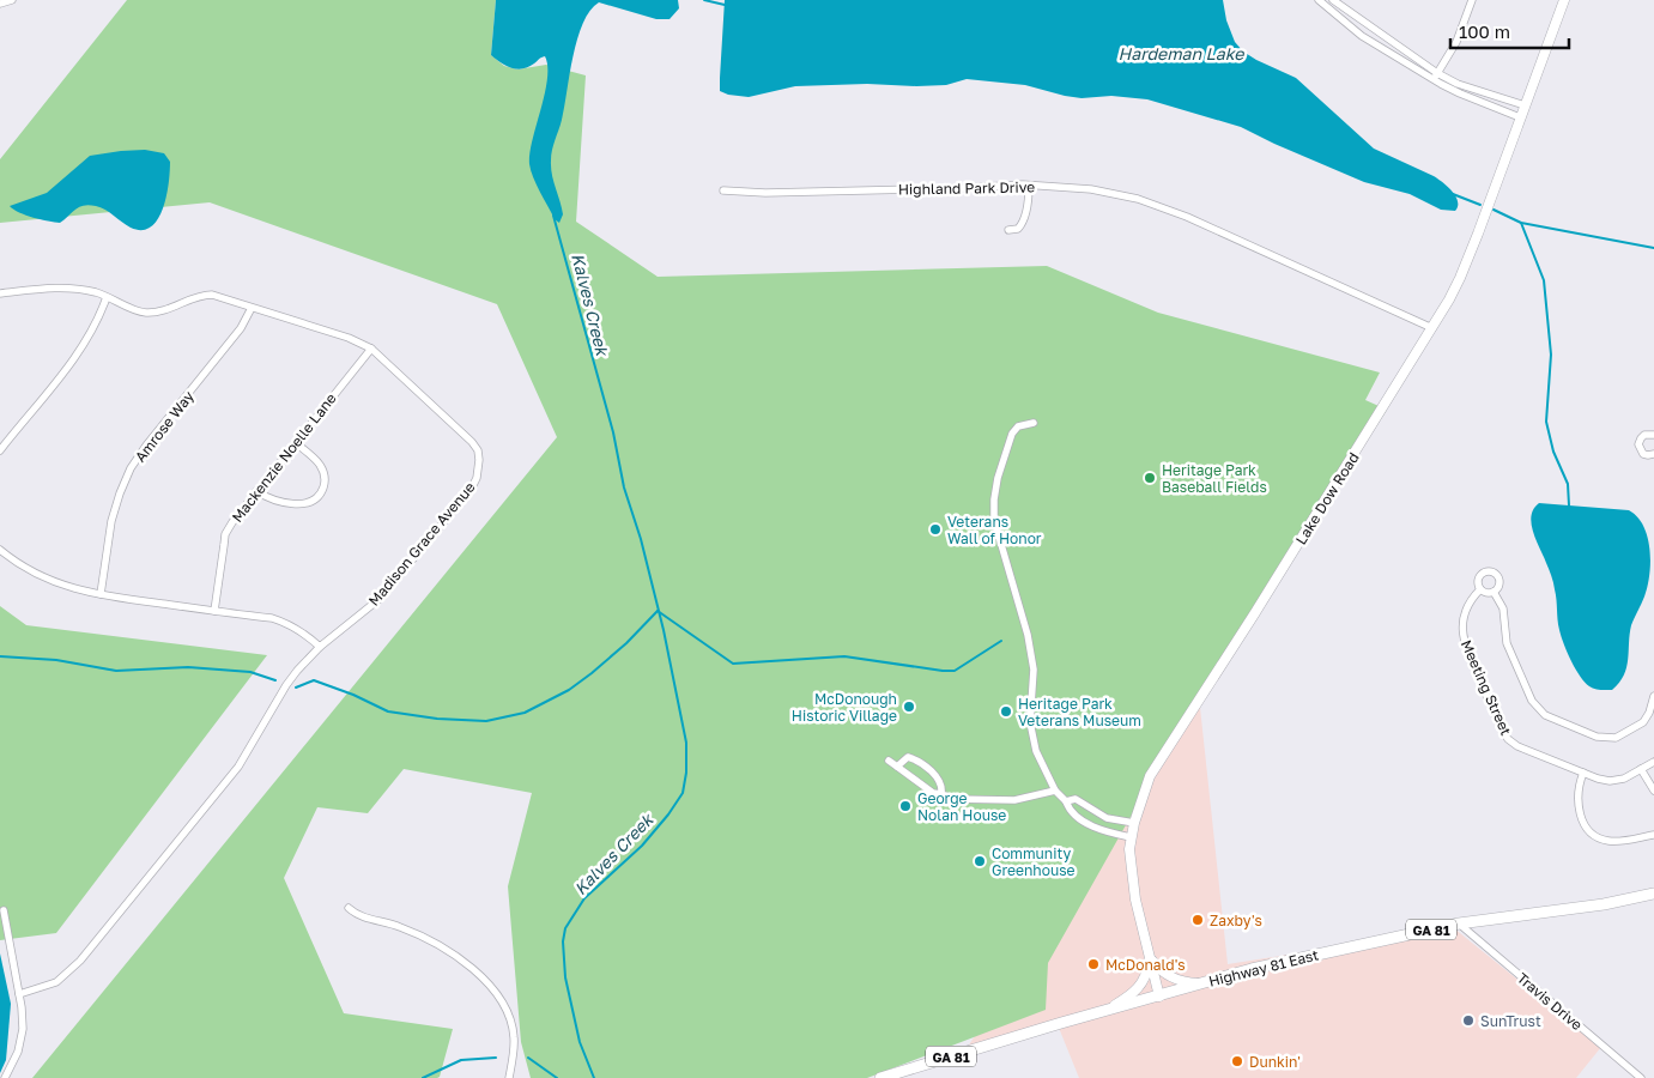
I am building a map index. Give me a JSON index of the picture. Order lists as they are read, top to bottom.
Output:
{
  "streets": {
    "main road": ["GA 81", "Highway 81 East"],
    "street": [
      "Highland Park Drive",
      "Amrose Way",
      "Mackenzie Noelle Lane",
      "Lake Dow Road",
      "Madison Grace Avenue",
      "Meeting Street",
      "Travis Drive"
    ]
  },
  "crossings": [
    ["Highland Park Drive", "Lake Dow Road"],
    ["Amrose Way", "Madison Grace Avenue"],
    ["Mackenzie Noelle Lane", "Madison Grace Avenue"],
    ["Lake Dow Road", "Highway 81 East"],
    ["Highway 81 East", "Travis Drive"]
  ],
  "water": ["Hardeman Lake", "Kalves Creek"],
  "places": [
    "Heritage Park Baseball Fields",
    "Veterans Wall of Honor",
    "McDonough Historic Village",
    "Heritage Park Veterans Museum",
    "George Nolan House",
    "Community Greenhouse",
    "Zaxby's",
    "McDonald's",
    "SunTrust",
    "Dunkin'"
  ],
  "scale_bar": "100 m"
}
